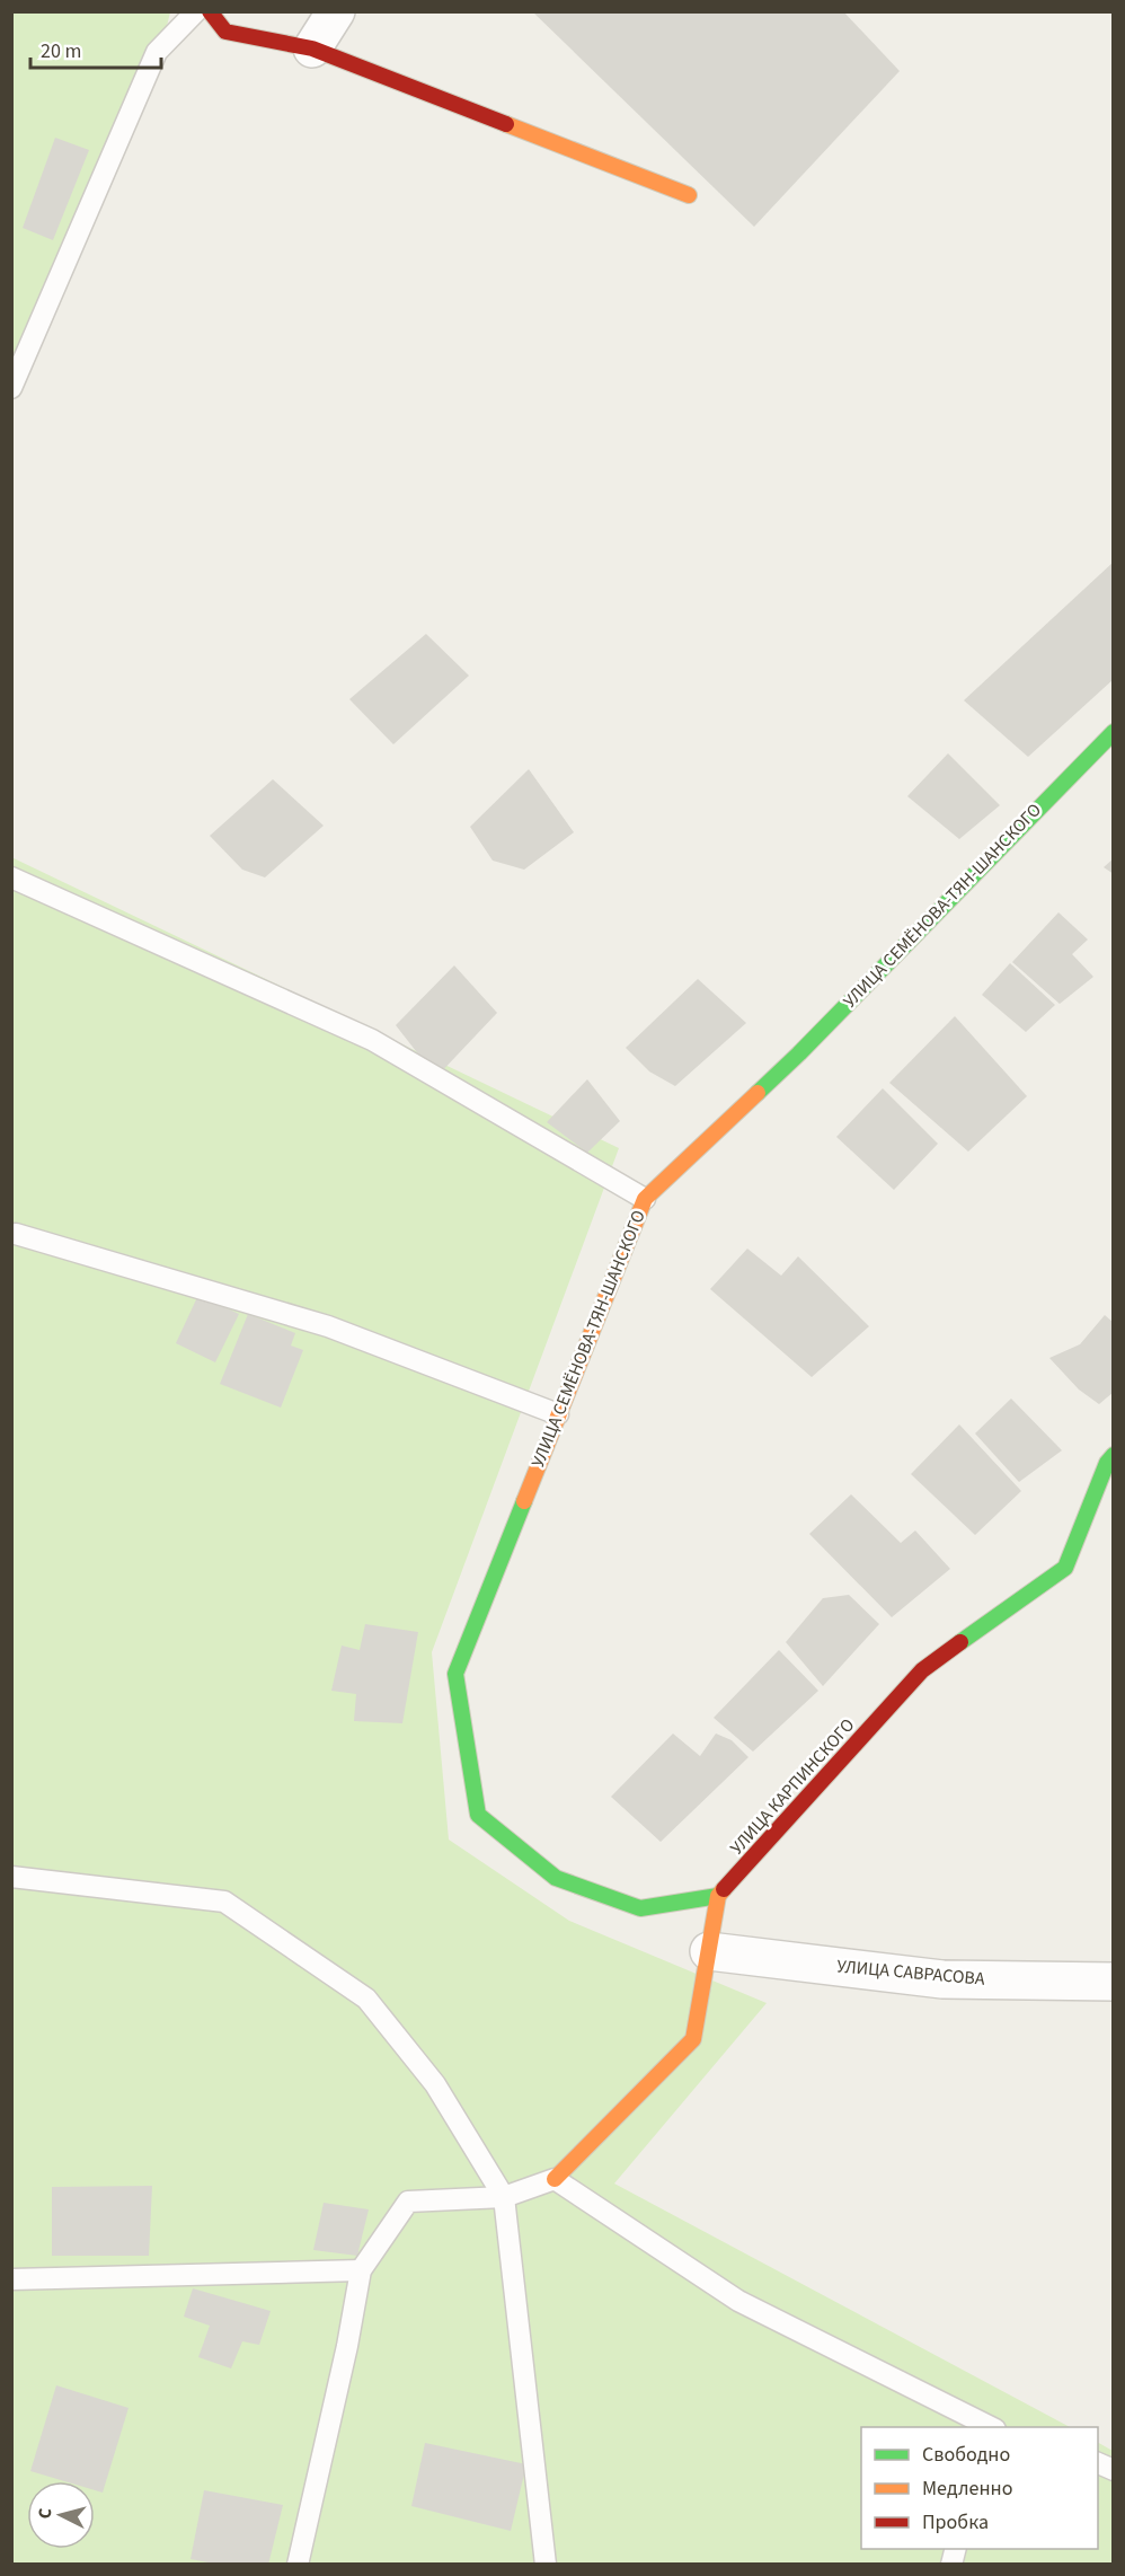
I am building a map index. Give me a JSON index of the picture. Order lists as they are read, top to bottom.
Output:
{
  "streets": {
    "street": ["УЛИЦА СЕМЁНОВА-ТЯН-ШАНСКОГО", "УЛИЦА КАРПИНСКОГО", "УЛИЦА САВРАСОВА"]
  },
  "crossings": [
    ["УЛИЦА СЕМЁНОВА-ТЯН-ШАНСКОГО", "УЛИЦА КАРПИНСКОГО"]
  ],
  "legend": ["Свободно", "Медленно", "Пробка"],
  "scale_bar": "20 m",
  "north": "left"
}
